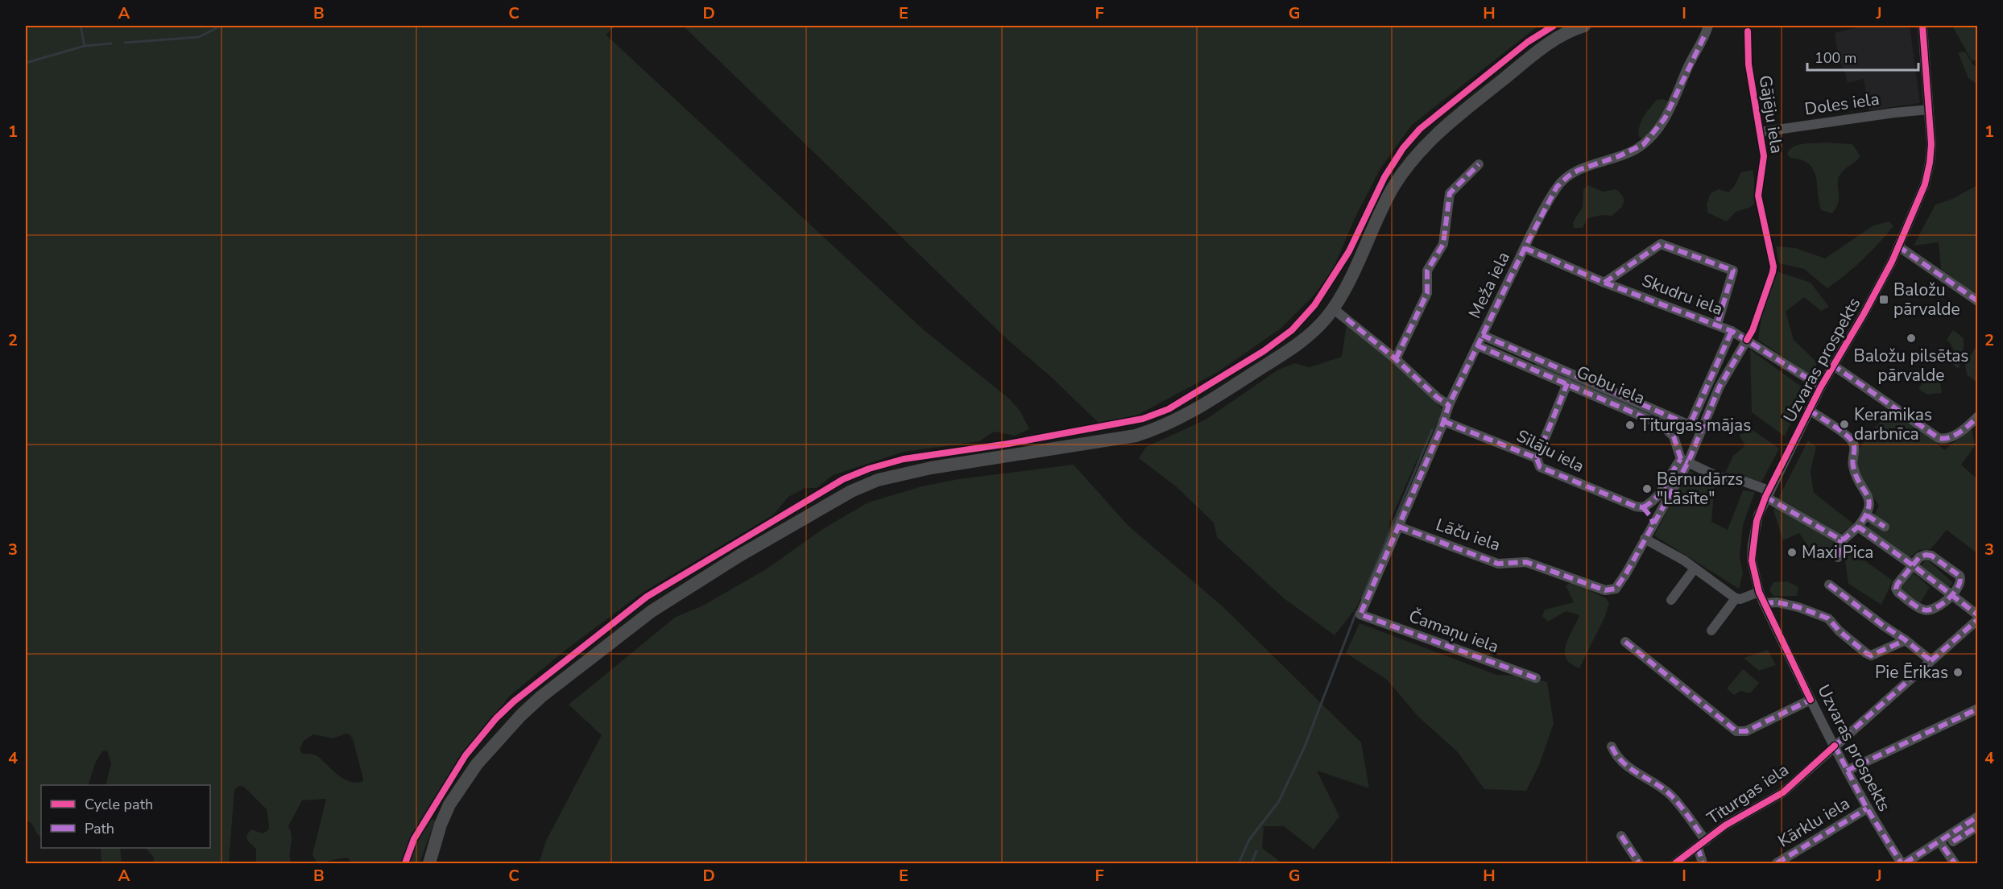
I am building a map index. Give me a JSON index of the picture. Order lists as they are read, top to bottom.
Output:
{
  "streets": {
    "street": [
      "Doles iela",
      "Meža iela",
      "Skudru iela",
      "Uzvaras prospekts",
      "Gobu iela",
      "Silāju iela",
      "Lāču iela",
      "Čamaņu iela",
      "Titurgas iela",
      "Kārklu iela"
    ],
    "cycle path": ["Gājēju iela"]
  },
  "crossings": [
    ["Doles iela", "Uzvaras prospekts"],
    ["Meža iela", "Skudru iela"],
    ["Meža iela", "Gobu iela"],
    ["Meža iela", "Silāju iela"],
    ["Meža iela", "Lāču iela"],
    ["Meža iela", "Čamaņu iela"],
    ["Skudru iela", "Uzvaras prospekts"],
    ["Skudru iela", "Gobu iela"],
    ["Uzvaras prospekts", "Titurgas iela"],
    ["Uzvaras prospekts", "Kārklu iela"]
  ],
  "places": {
    "transit": ["Baložu pārvalde"],
    "other": [
      "Baložu pilsētas pārvalde",
      "Keramikas darbnīca",
      "Titurgas mājas",
      "Bērnudārzs \"Lāsīte\"",
      "Maxi Pica",
      "Pie Ērikas"
    ]
  },
  "legend": ["Cycle path", "Path"],
  "scale_bar": "100 m",
  "grid": {
    "columns": [
      "A",
      "B",
      "C",
      "D",
      "E",
      "F",
      "G",
      "H",
      "I",
      "J"
    ],
    "rows": [
      "1",
      "2",
      "3",
      "4"
    ]
  }
}
